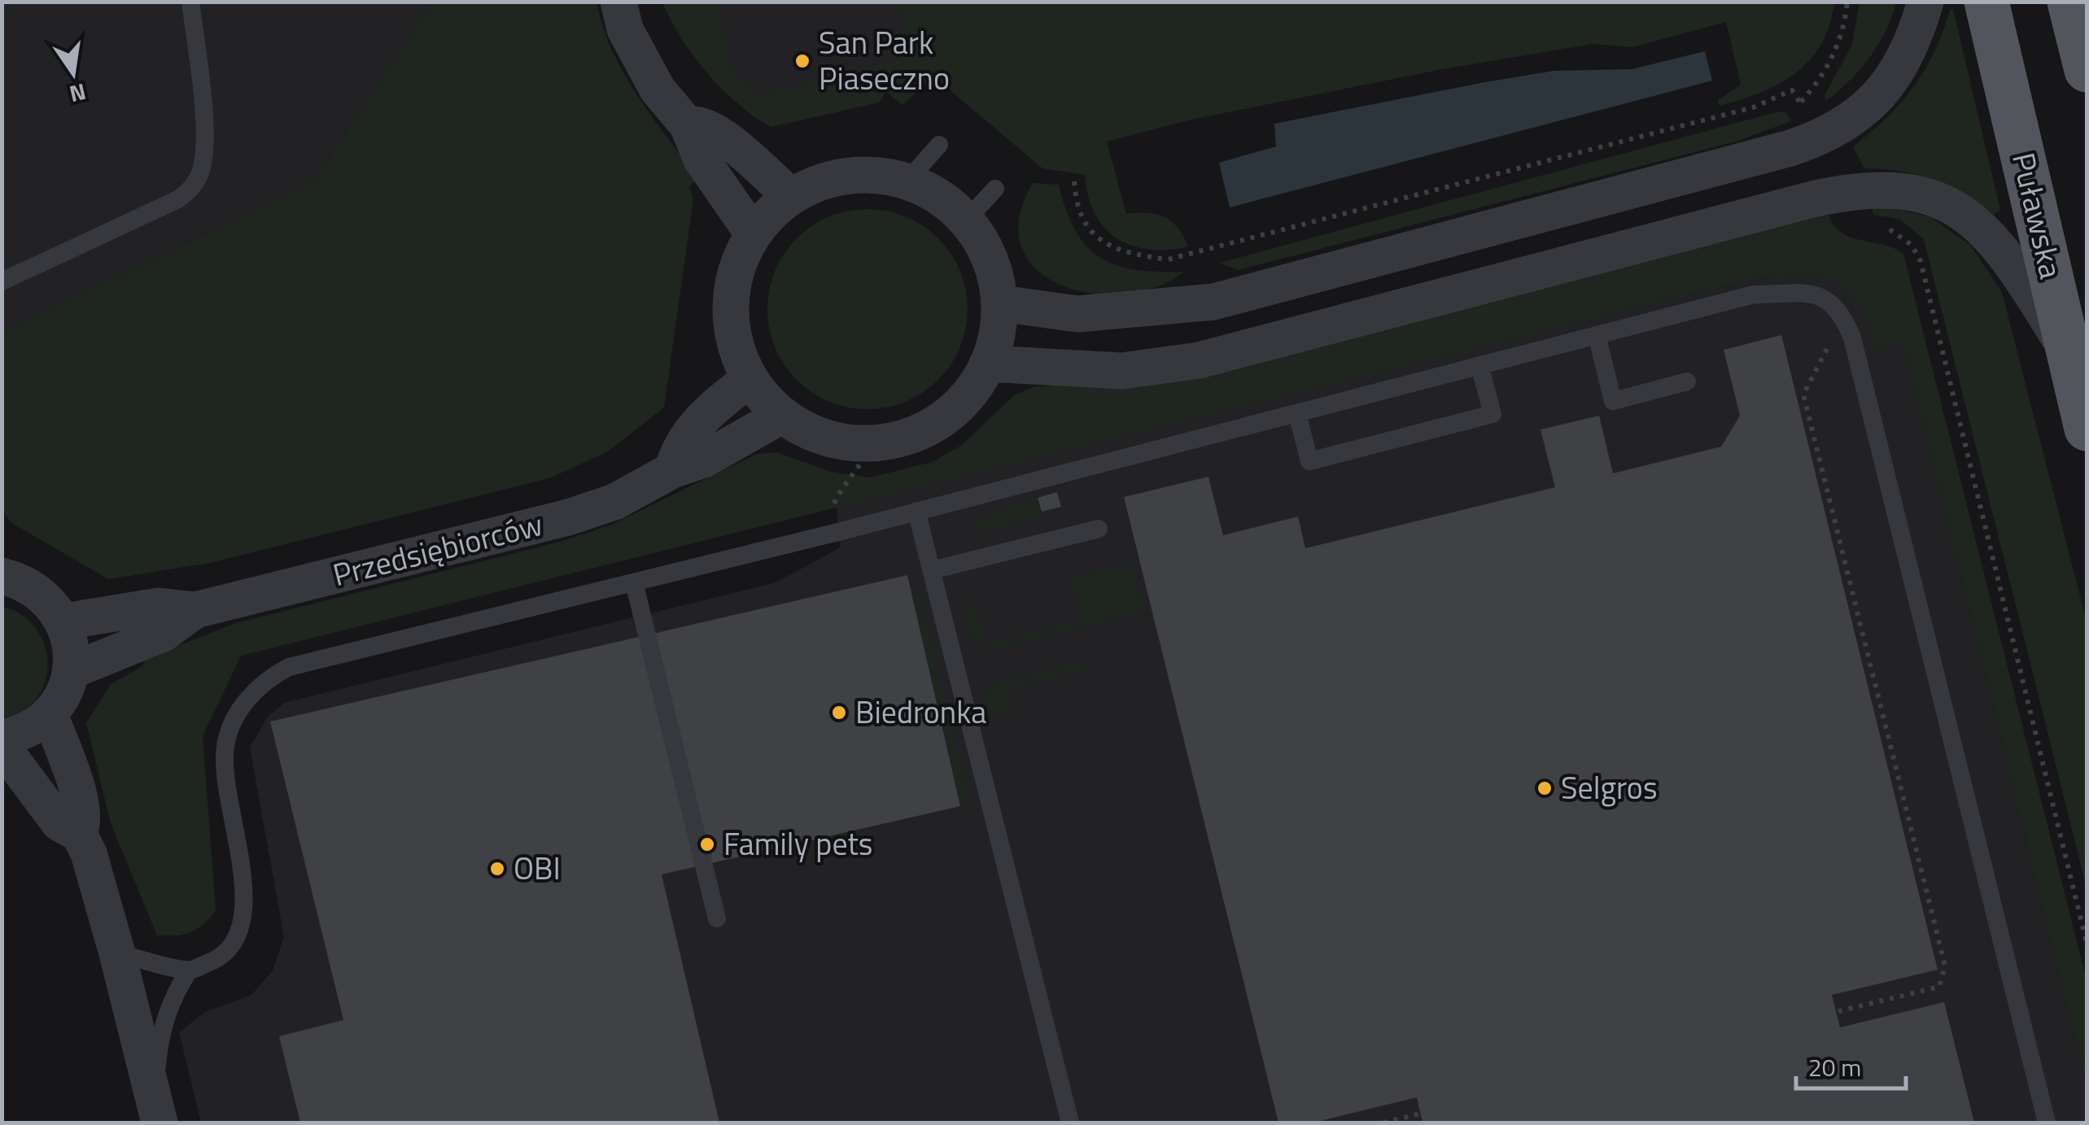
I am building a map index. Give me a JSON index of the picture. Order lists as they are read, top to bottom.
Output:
{
  "streets": {
    "main road": ["Puławska"],
    "street": ["Przedsiębiorców"]
  },
  "places": [
    "San Park Piaseczno",
    "Biedronka",
    "Selgros",
    "Family pets",
    "OBI"
  ],
  "scale_bar": "20 m",
  "north": "bottom"
}
